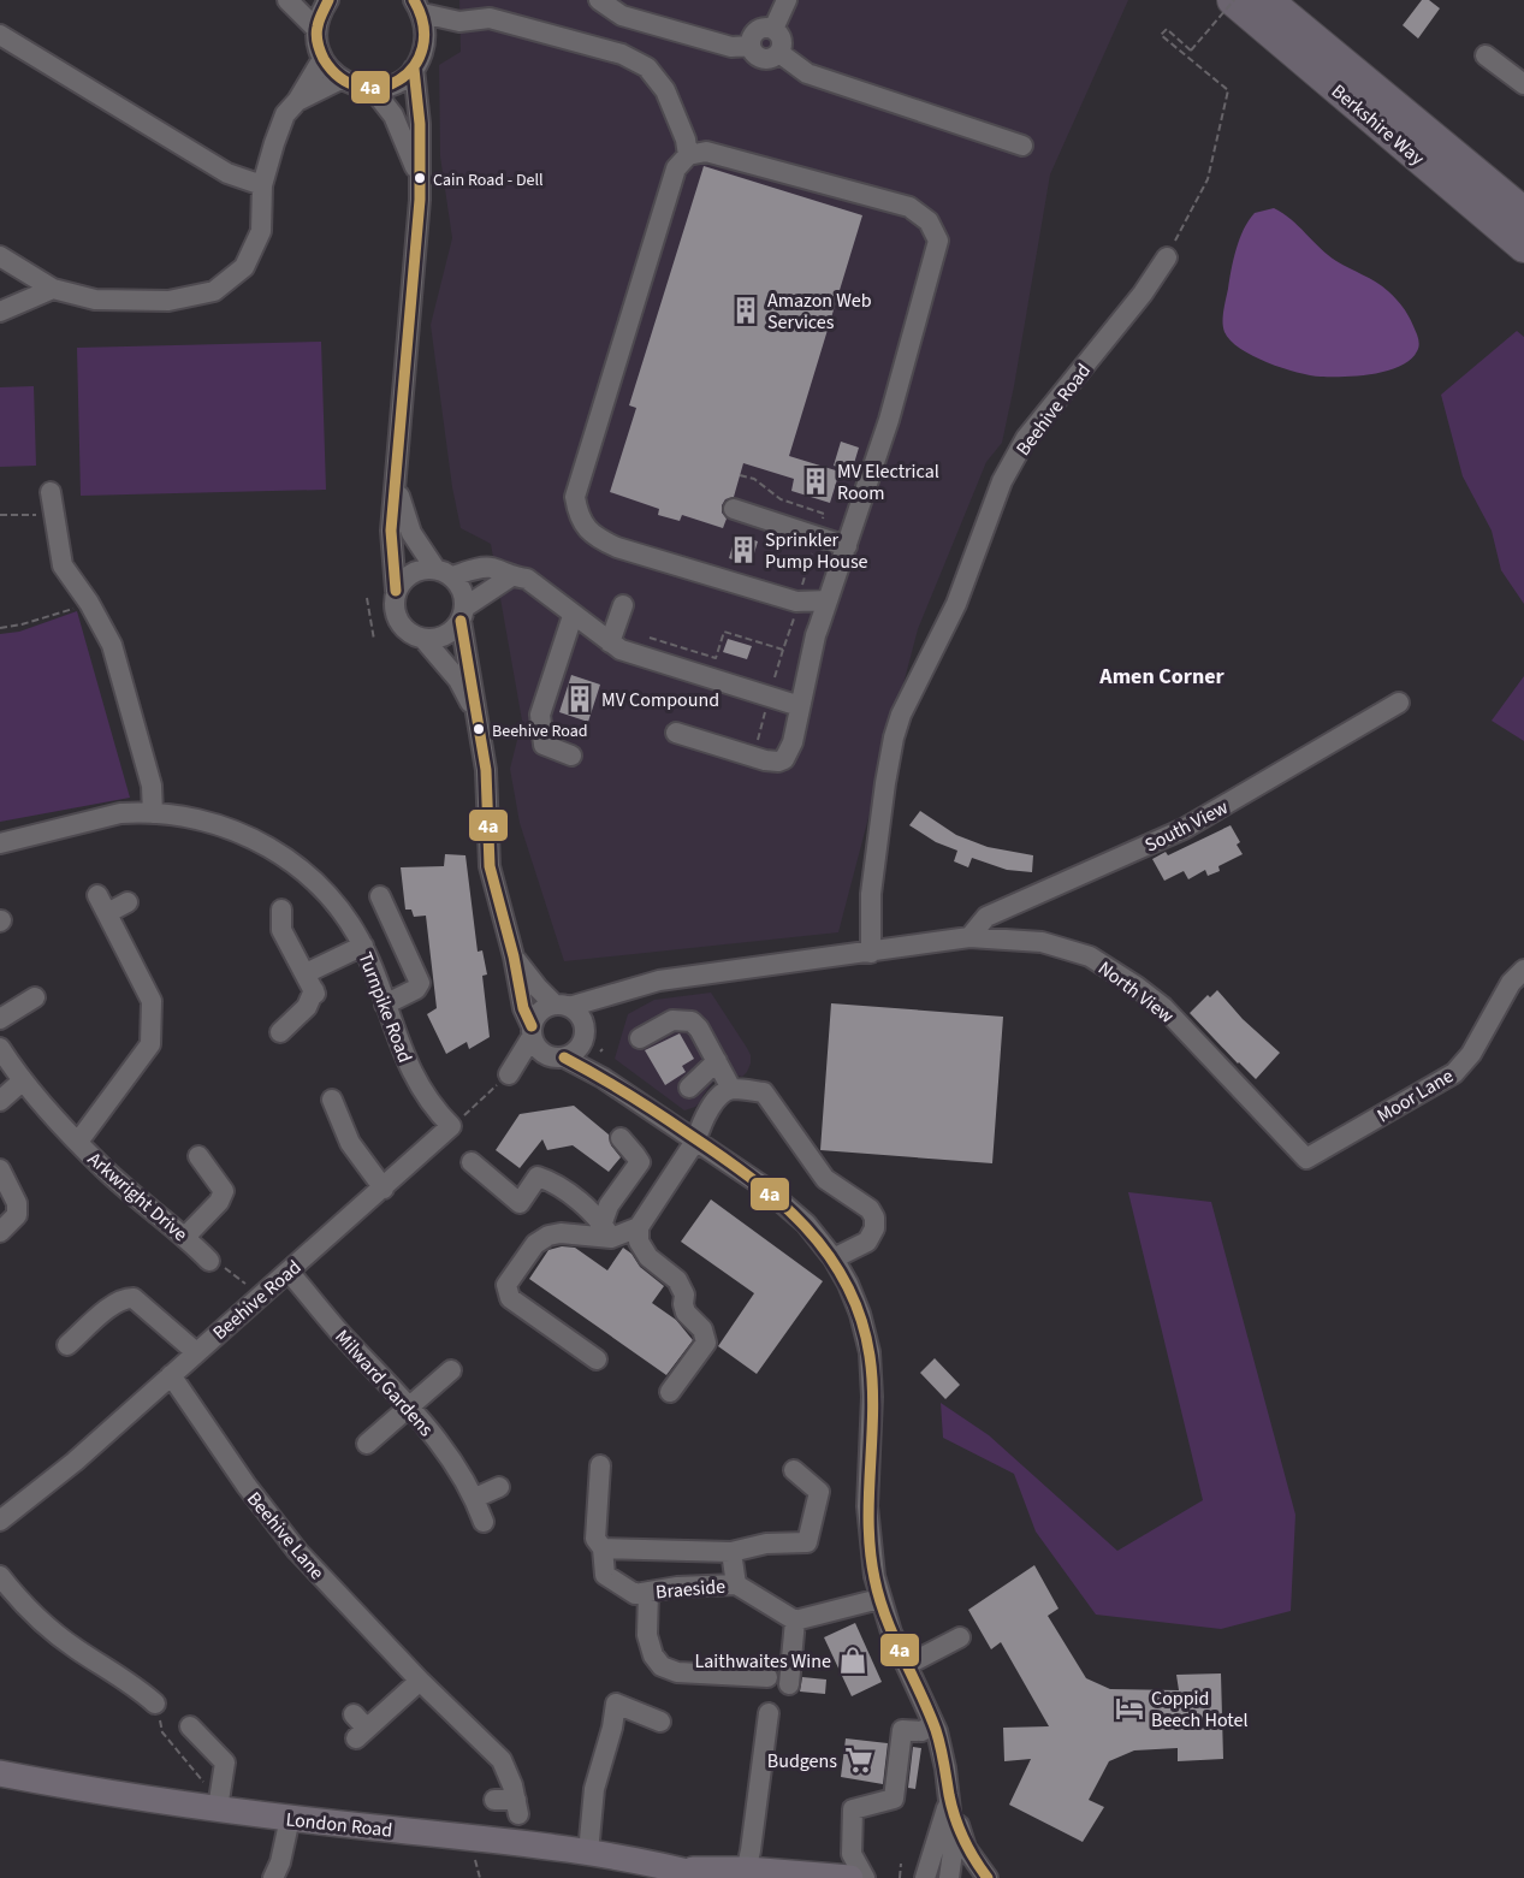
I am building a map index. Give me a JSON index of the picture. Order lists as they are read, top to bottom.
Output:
{
  "streets": {
    "highway": ["Berkshire Way"],
    "main road": ["London Road"],
    "street": [
      "Beehive Road",
      "South View",
      "North View",
      "Turnpike Road",
      "Moor Lane",
      "Arkwright Drive",
      "Milward Gardens",
      "Beehive Lane",
      "Braeside"
    ]
  },
  "crossings": [
    ["Beehive Road", "North View"],
    ["Beehive Road", "Turnpike Road"],
    ["Beehive Road", "Milward Gardens"],
    ["Beehive Road", "Beehive Lane"],
    ["South View", "North View"],
    ["North View", "Moor Lane"]
  ],
  "districts": ["Amen Corner"],
  "places": {
    "other": ["Cain Road - Dell", "Beehive Road"],
    "building": [
      "Amazon Web Services",
      "MV Electrical Room",
      "Sprinkler Pump House",
      "MV Compound"
    ],
    "shop": ["Laithwaites Wine"],
    "hotel": ["Coppid Beech Hotel"],
    "supermarket": ["Budgens"]
  },
  "lines": ["transit line 4a"]
}
